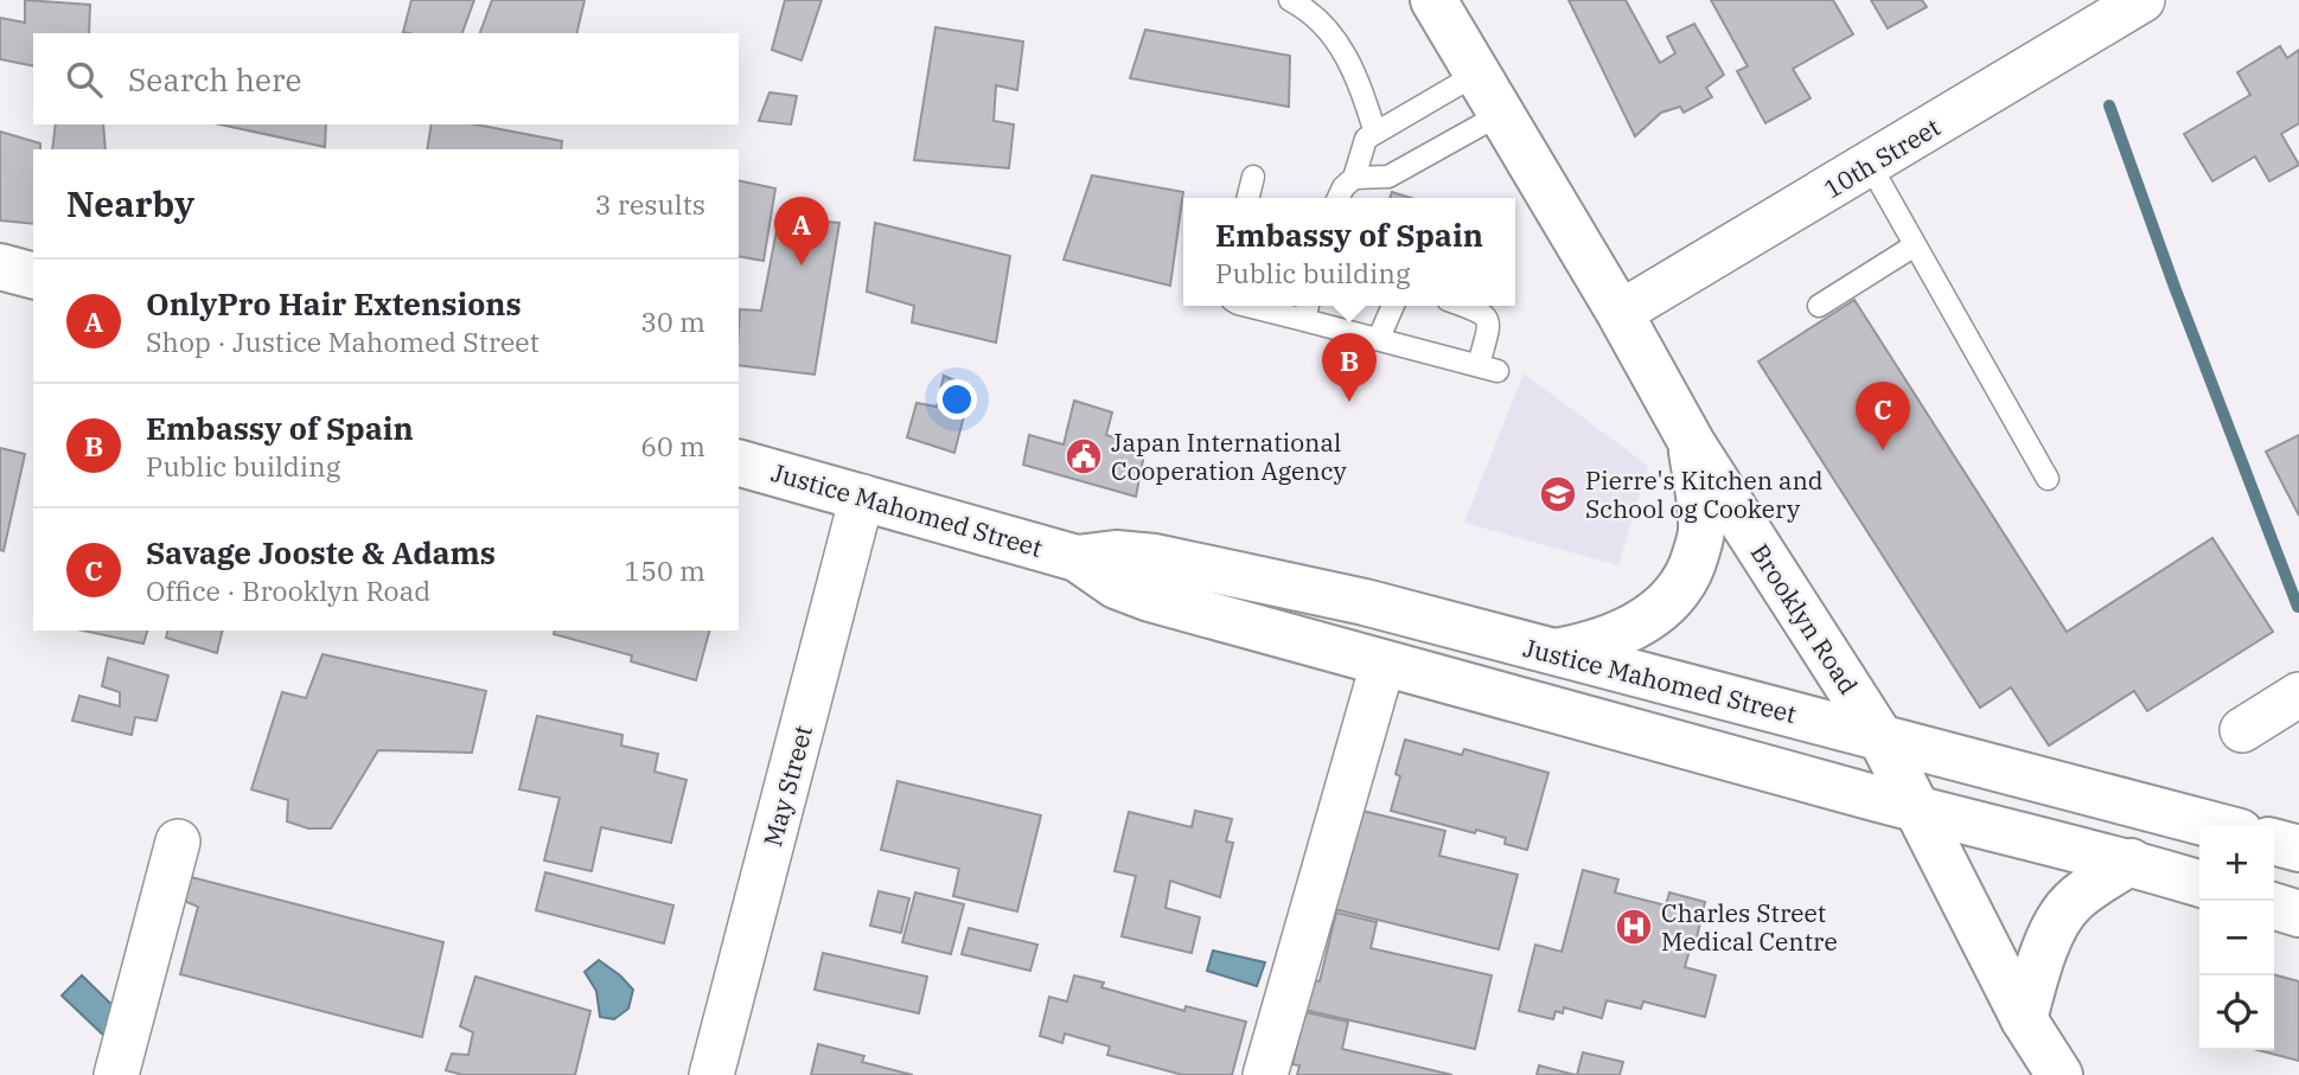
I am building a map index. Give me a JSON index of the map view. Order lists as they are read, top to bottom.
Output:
{
  "streets": {
    "main road": ["Justice Mahomed Street", "Brooklyn Road"],
    "street": ["10th Street", "May Street"]
  },
  "crossings": [
    ["10th Street", "Brooklyn Road"],
    ["Justice Mahomed Street", "Brooklyn Road"],
    ["Justice Mahomed Street", "May Street"]
  ],
  "places": {
    "public building": ["Japan International Cooperation Agency"],
    "school or university": ["Pierre's Kitchen and School og Cookery"],
    "hospital": ["Charles Street Medical Centre"]
  },
  "page": {
    "search": "Search here",
    "heading": ["Nearby", "3 results"],
    "pins": ["A", "B", "C"],
    "popup": ["Embassy of Spain", "Public building"],
    "list": [
      {
        "mark": "A",
        "name": "OnlyPro Hair Extensions",
        "note": "Shop · Justice Mahomed Street",
        "value": "30 m"
      },
      {
        "mark": "B",
        "name": "Embassy of Spain",
        "note": "Public building",
        "value": "60 m"
      },
      {
        "mark": "C",
        "name": "Savage Jooste & Adams",
        "note": "Office · Brooklyn Road",
        "value": "150 m"
      }
    ],
    "map_buttons": ["+", "−"]
  }
}
